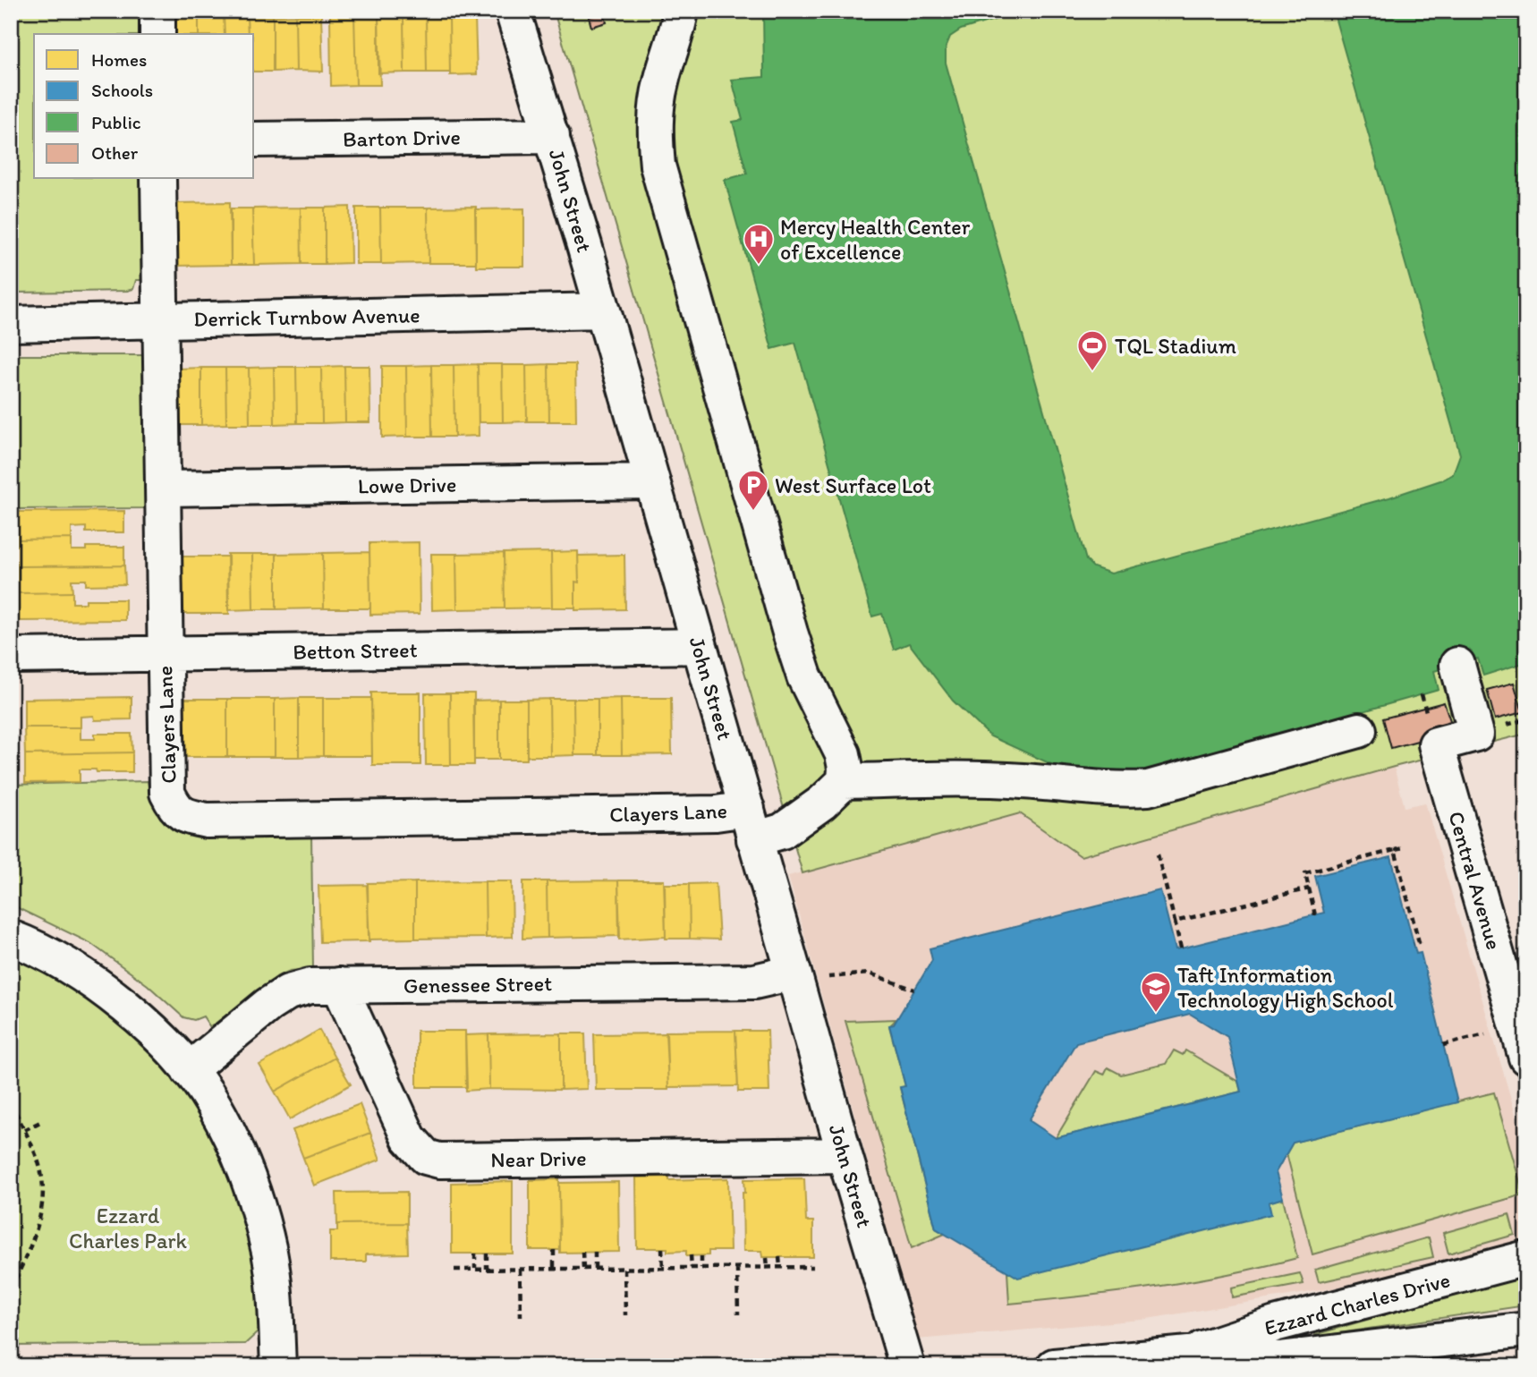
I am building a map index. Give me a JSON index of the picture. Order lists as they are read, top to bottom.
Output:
{
  "streets": {
    "street": [
      "Barton Drive",
      "John Street",
      "Derrick Turnbow Avenue",
      "Lowe Drive",
      "Betton Street",
      "Clayers Lane",
      "Central Avenue",
      "Genessee Street",
      "Near Drive",
      "Ezzard Charles Drive"
    ]
  },
  "crossings": [
    ["Barton Drive", "John Street"],
    ["John Street", "Derrick Turnbow Avenue"],
    ["John Street", "Lowe Drive"],
    ["John Street", "Betton Street"],
    ["John Street", "Clayers Lane"],
    ["John Street", "Genessee Street"],
    ["John Street", "Near Drive"],
    ["Derrick Turnbow Avenue", "Clayers Lane"],
    ["Lowe Drive", "Clayers Lane"],
    ["Betton Street", "Clayers Lane"],
    ["Genessee Street", "Near Drive"]
  ],
  "parks": ["Ezzard Charles Park"],
  "places": {
    "hospital": ["Mercy Health Center of Excellence"],
    "sports": ["TQL Stadium"],
    "parking": ["West Surface Lot"],
    "school or university": ["Taft Information Technology High School"]
  },
  "legend": [
    "Homes",
    "Schools",
    "Public",
    "Other"
  ]
}
